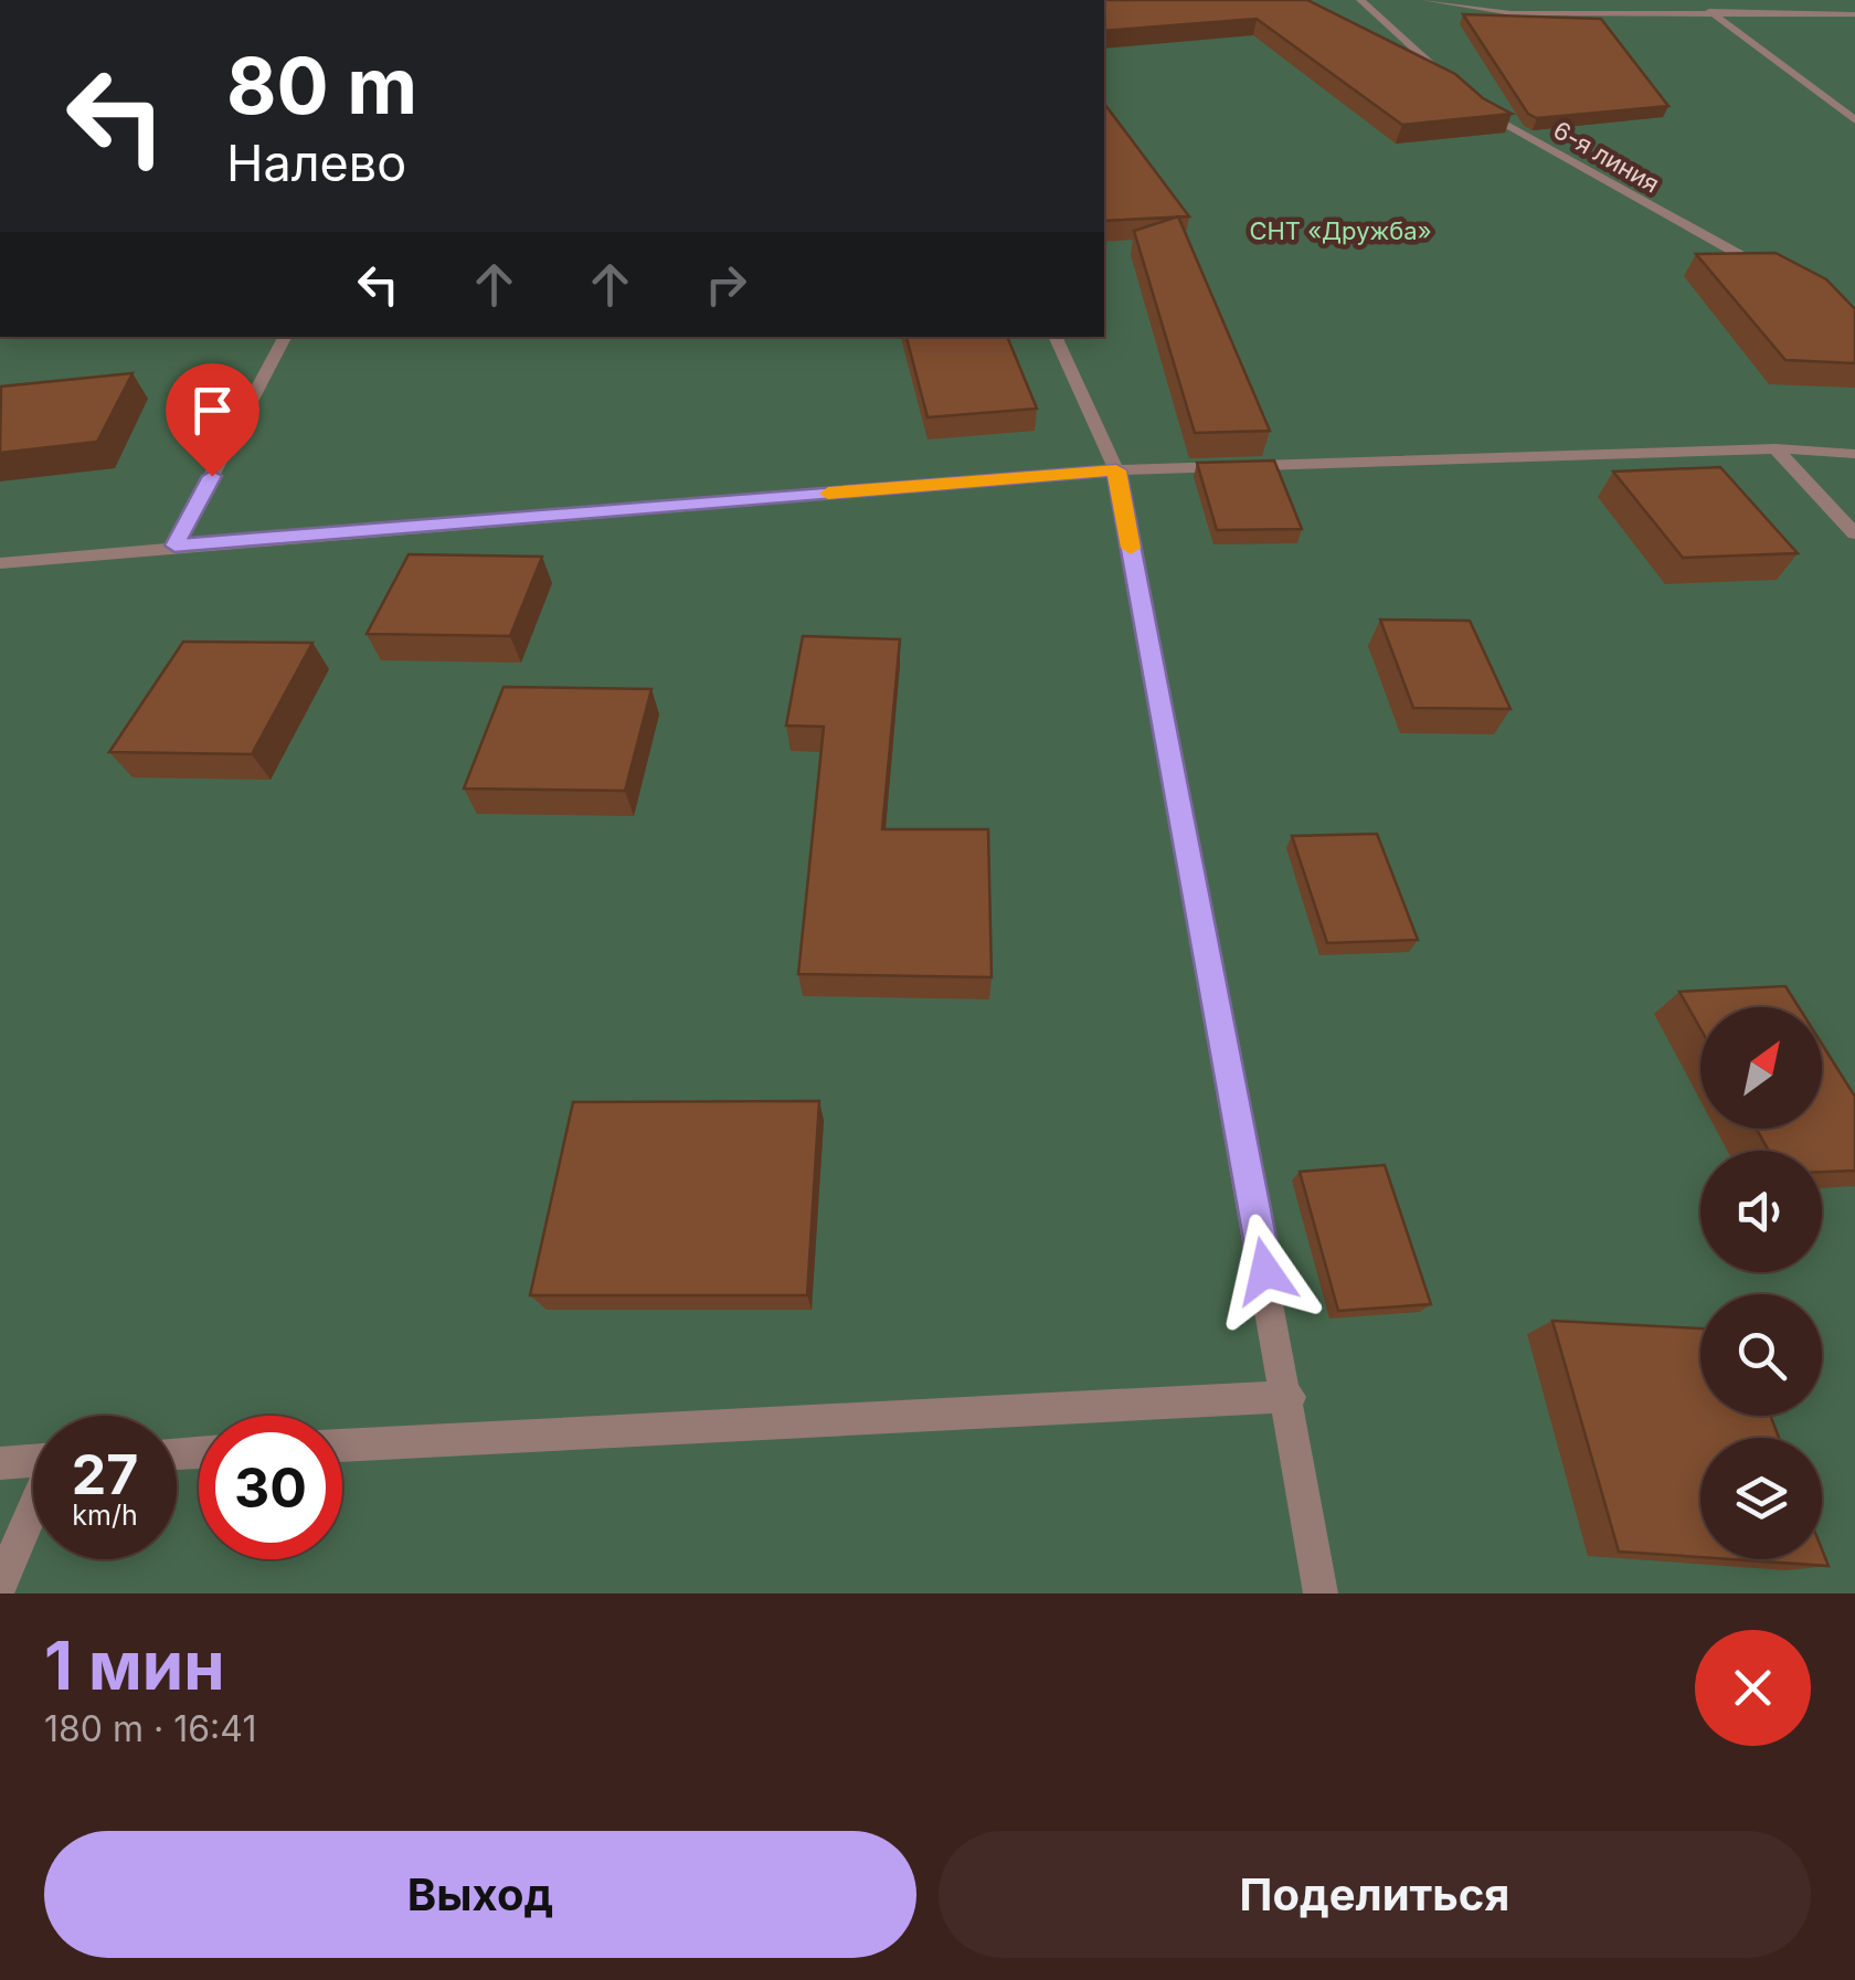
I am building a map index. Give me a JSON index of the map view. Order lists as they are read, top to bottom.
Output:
{
  "streets": {
    "street": ["6-я линия"]
  },
  "parks": ["СНТ «Дружба»"],
  "north": "top right",
  "page": {
    "turn": ["80 m", "Налево"],
    "speed": "27 km/h",
    "limit": "30",
    "heading": ["1 мин", "180 m · 16:41"],
    "buttons": ["Выход", "Поделиться"]
  }
}
